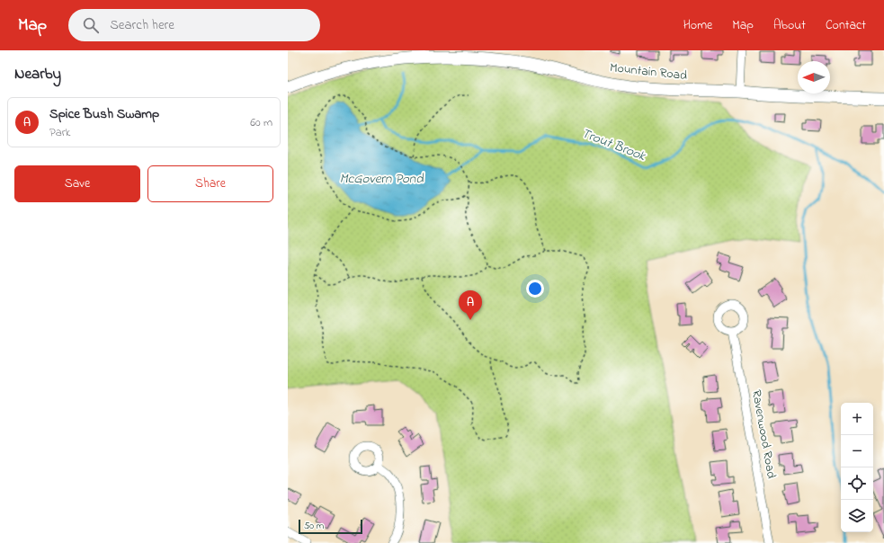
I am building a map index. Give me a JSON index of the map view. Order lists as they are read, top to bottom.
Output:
{
  "streets": {
    "main road": ["Mountain Road"],
    "street": ["Ravenwood Road"]
  },
  "water": ["Trout Brook", "McGovern Pond"],
  "scale_bar": "50 m",
  "north": "left",
  "page": {
    "header": "Map",
    "search": "Search here",
    "nav": [
      "Home",
      "Map",
      "About",
      "Contact"
    ],
    "heading": "Nearby",
    "list": [
      {
        "mark": "A",
        "name": "Spice Bush Swamp",
        "note": "Park",
        "value": "60 m"
      }
    ],
    "buttons": ["Save", "Share"],
    "pins": "A",
    "map_buttons": ["+", "−"],
    "scale": "50 m"
  }
}
